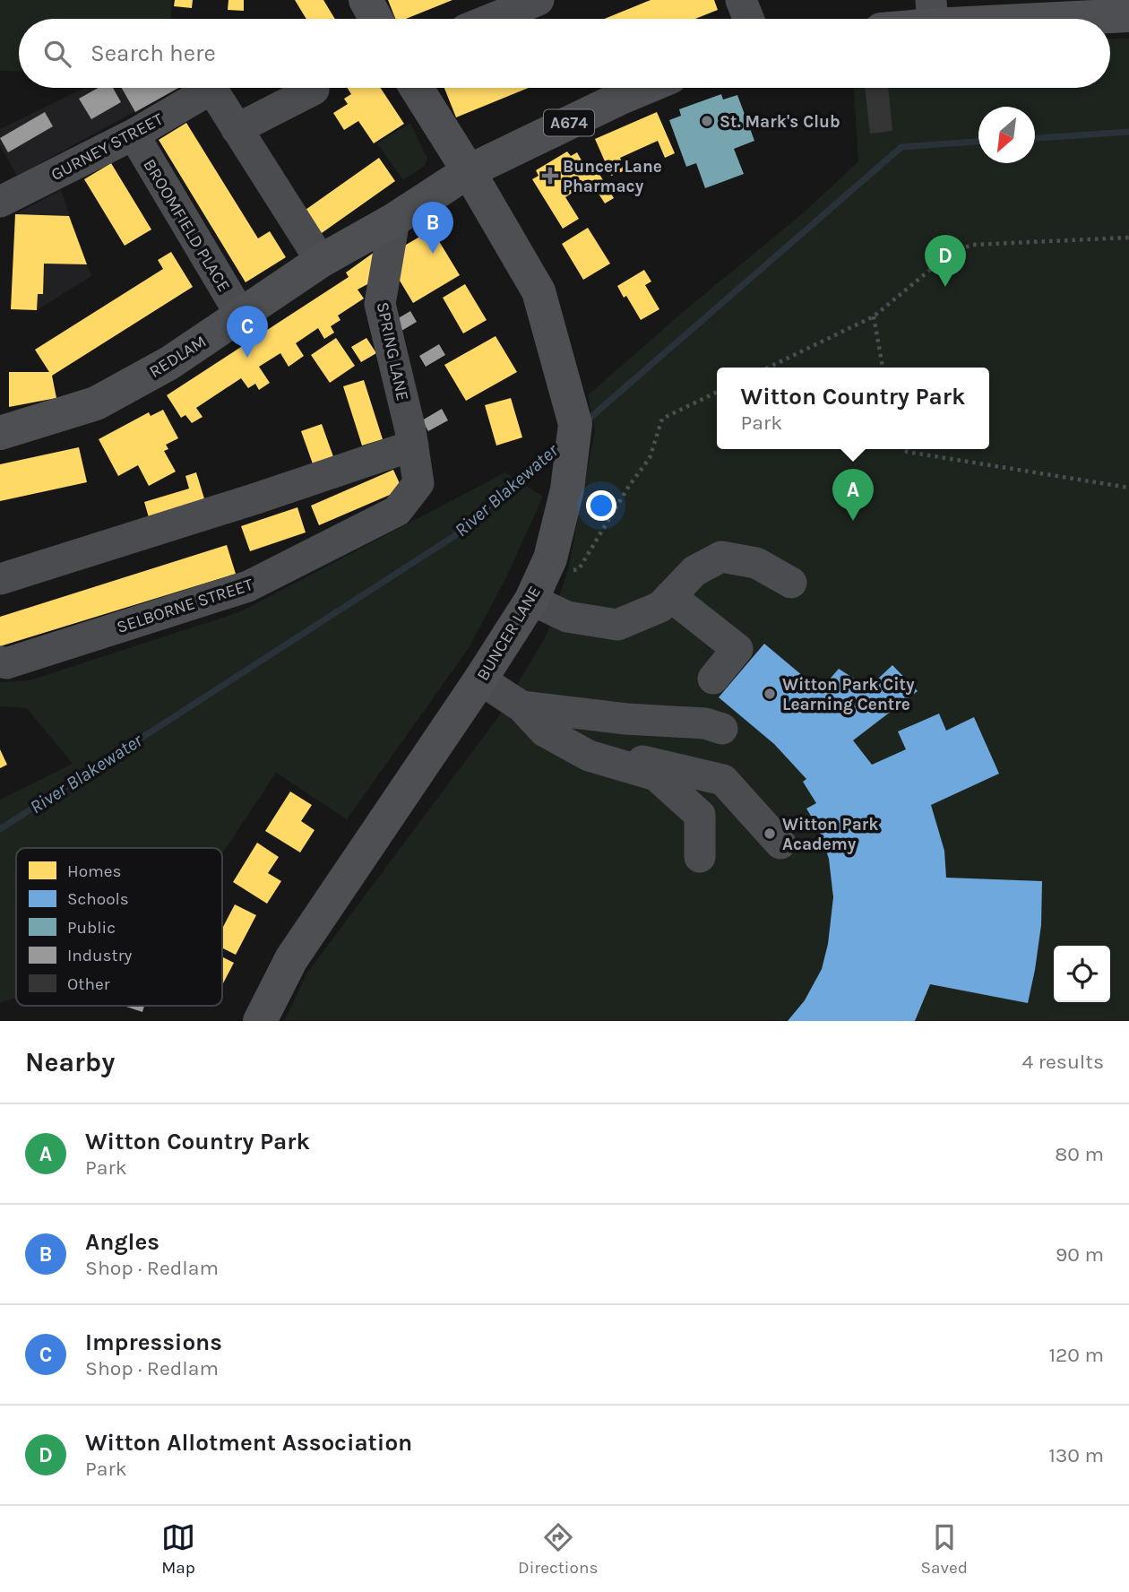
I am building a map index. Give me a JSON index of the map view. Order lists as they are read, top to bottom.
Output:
{
  "streets": {
    "main road": ["A674", "REDLAM", "BUNCER LANE"],
    "street": [
      "GURNEY STREET",
      "BROOMFIELD PLACE",
      "SPRING LANE",
      "SELBORNE STREET"
    ]
  },
  "crossings": [
    ["A674", "REDLAM"],
    ["A674", "BUNCER LANE"],
    ["GURNEY STREET", "BROOMFIELD PLACE"],
    ["BROOMFIELD PLACE", "REDLAM"],
    ["SPRING LANE", "REDLAM"],
    ["SPRING LANE", "SELBORNE STREET"],
    ["REDLAM", "BUNCER LANE"]
  ],
  "water": ["River Blakewater"],
  "places": {
    "other": ["St. Mark's Club", "Witton Park City Learning Centre", "Witton Park Academy"],
    "health": ["Buncer Lane Pharmacy"]
  },
  "legend": [
    "Homes",
    "Schools",
    "Public",
    "Industry",
    "Other"
  ],
  "north": "bottom left",
  "page": {
    "search": "Search here",
    "pins": [
      "B",
      "D",
      "C",
      "A"
    ],
    "popup": ["Witton Country Park", "Park"],
    "heading": ["Nearby", "4 results"],
    "list": [
      {
        "mark": "A",
        "name": "Witton Country Park",
        "note": "Park",
        "value": "80 m"
      },
      {
        "mark": "B",
        "name": "Angles",
        "note": "Shop · Redlam",
        "value": "90 m"
      },
      {
        "mark": "C",
        "name": "Impressions",
        "note": "Shop · Redlam",
        "value": "120 m"
      },
      {
        "mark": "D",
        "name": "Witton Allotment Association",
        "note": "Park",
        "value": "130 m"
      }
    ],
    "nav": ["Map", "Directions", "Saved"]
  }
}
